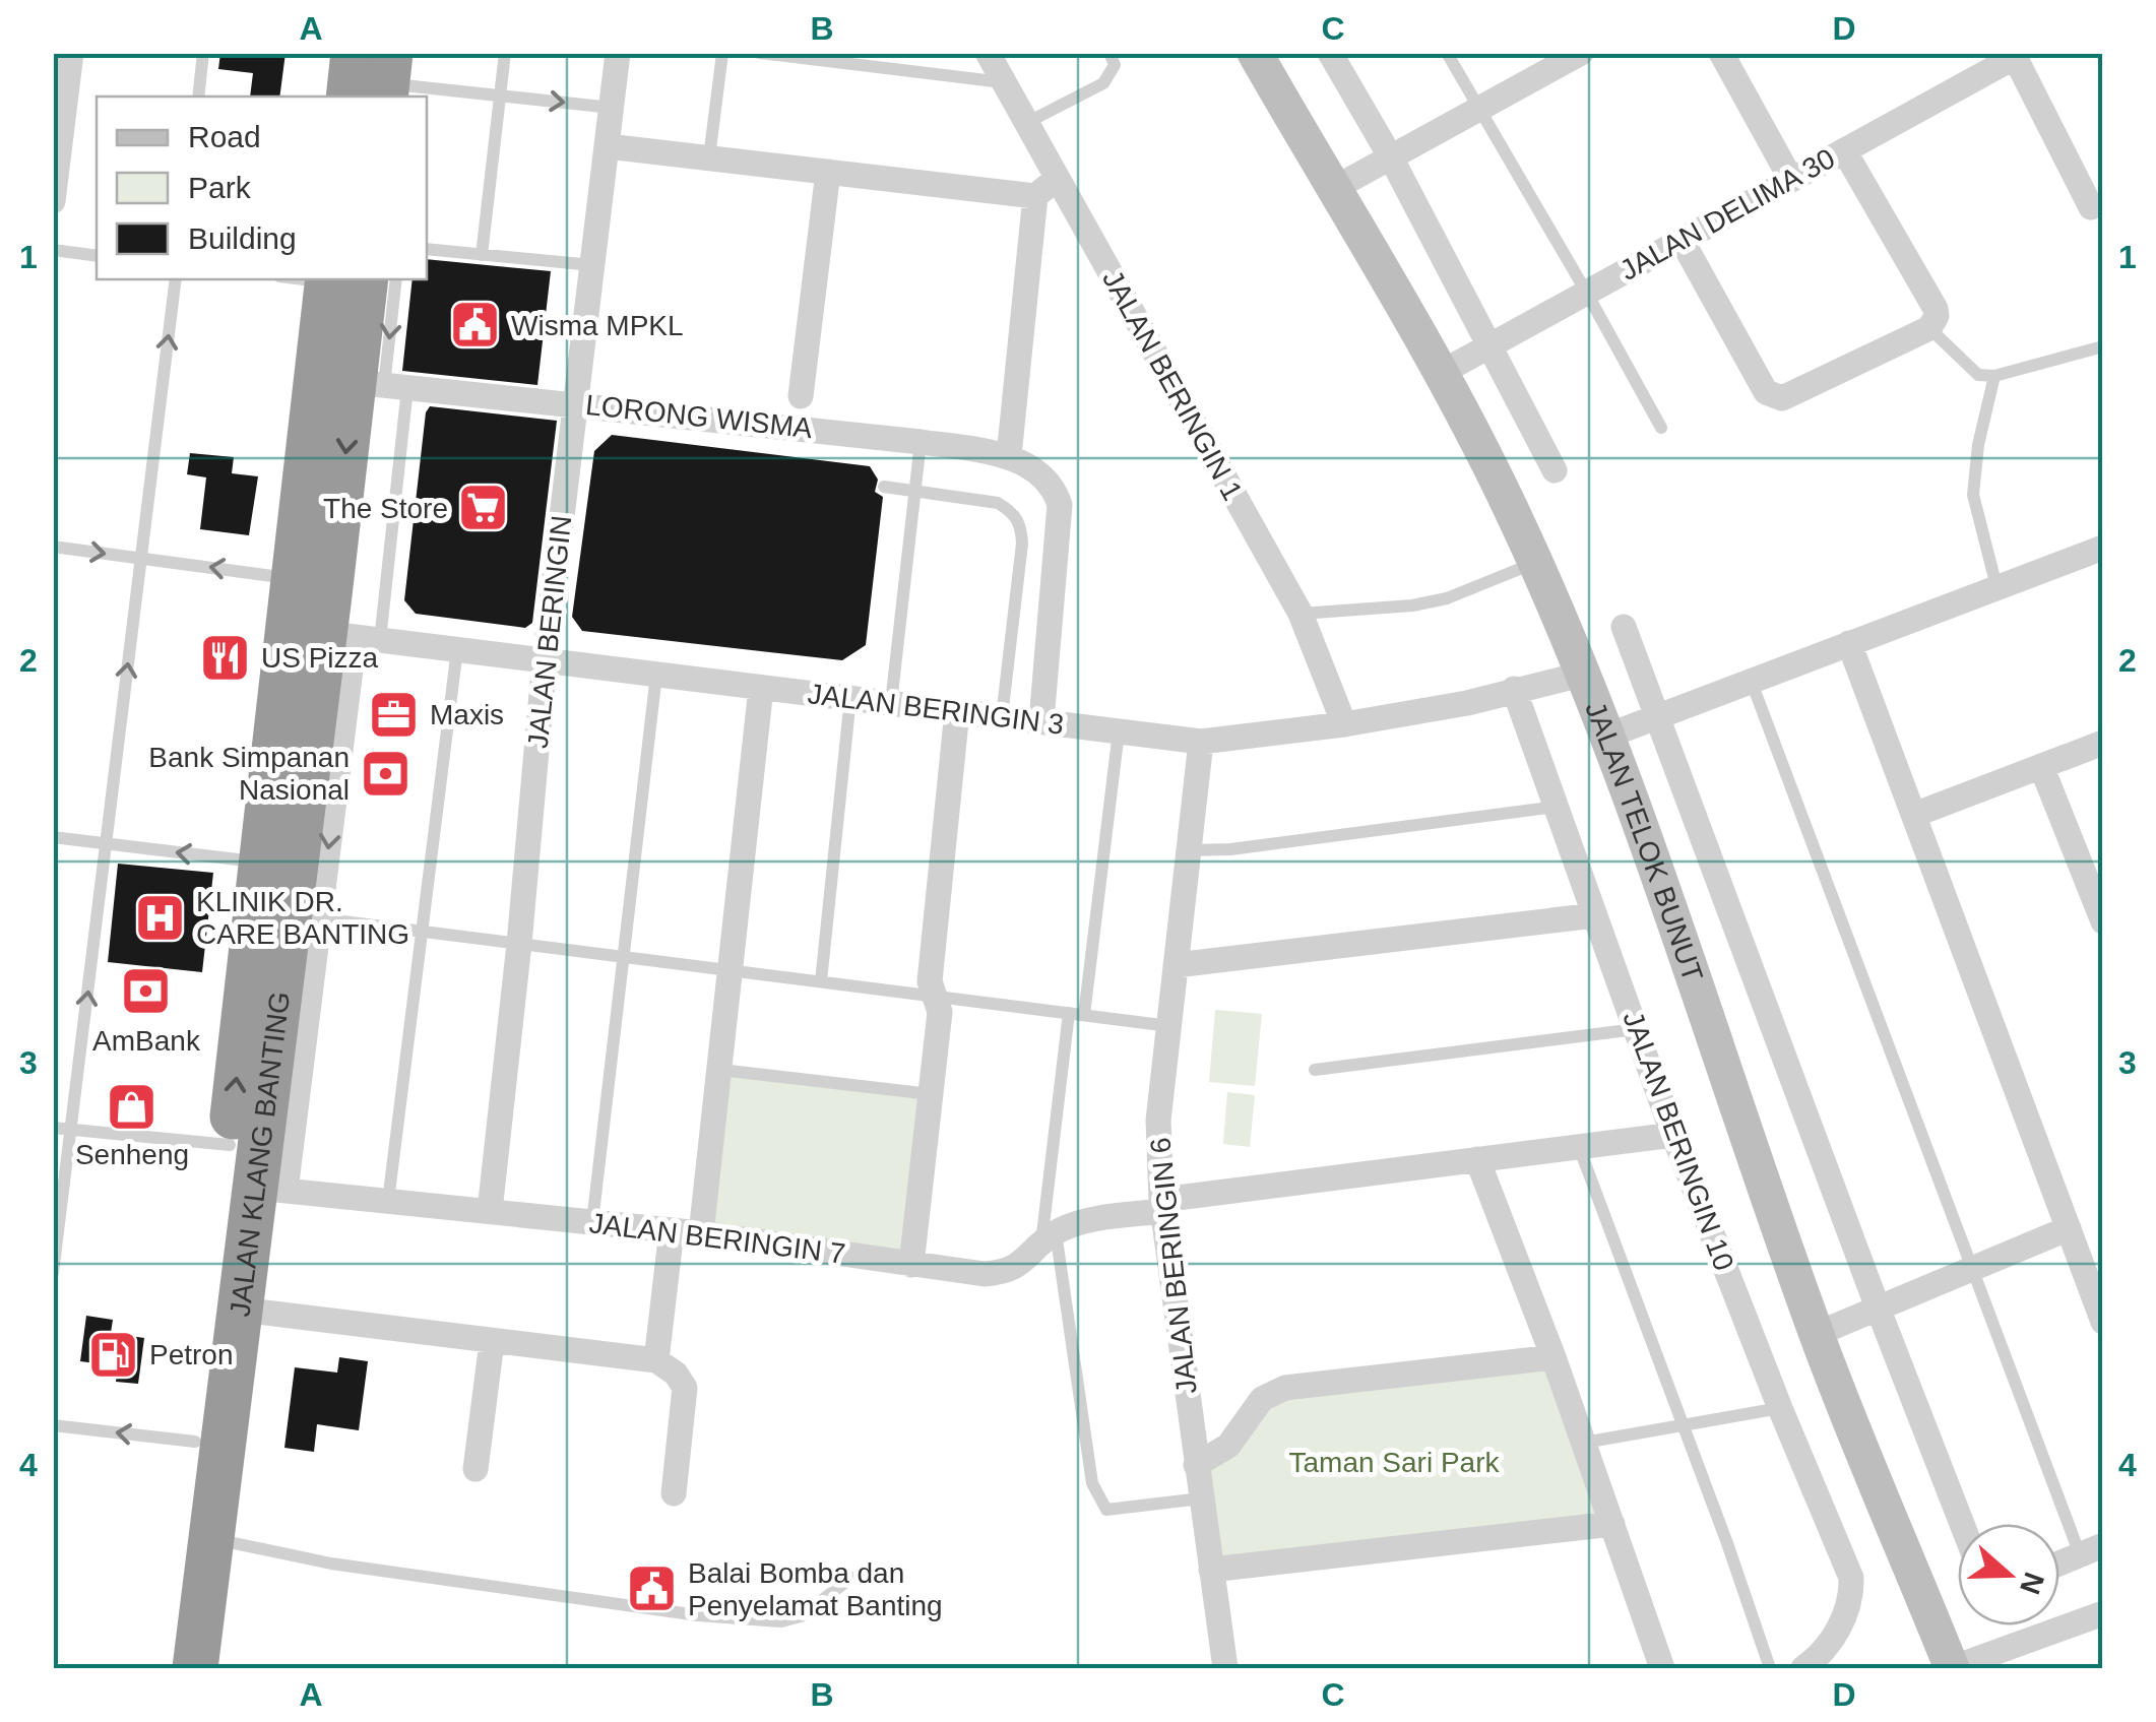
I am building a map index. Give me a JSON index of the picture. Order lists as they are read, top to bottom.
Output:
{
  "streets": {
    "highway": ["JALAN KLANG BANTING"],
    "street": [
      "JALAN DELIMA 30",
      "JALAN BERINGIN 1",
      "LORONG WISMA",
      "JALAN BERINGIN",
      "JALAN BERINGIN 3",
      "JALAN TELOK BUNUT",
      "JALAN BERINGIN 10",
      "JALAN BERINGIN 7",
      "JALAN BERINGIN 6"
    ]
  },
  "crossings": [
    ["JALAN DELIMA 30", "JALAN TELOK BUNUT"],
    ["JALAN BERINGIN 1", "JALAN BERINGIN 3"],
    ["LORONG WISMA", "JALAN BERINGIN"],
    ["LORONG WISMA", "JALAN BERINGIN 3"],
    ["LORONG WISMA", "JALAN KLANG BANTING"],
    ["JALAN BERINGIN", "JALAN BERINGIN 3"],
    ["JALAN BERINGIN", "JALAN BERINGIN 7"],
    ["JALAN BERINGIN 3", "JALAN TELOK BUNUT"],
    ["JALAN BERINGIN 3", "JALAN BERINGIN 10"],
    ["JALAN BERINGIN 3", "JALAN KLANG BANTING"],
    ["JALAN BERINGIN 3", "JALAN BERINGIN 6"],
    ["JALAN BERINGIN 10", "JALAN BERINGIN 7"],
    ["JALAN KLANG BANTING", "JALAN BERINGIN 7"],
    ["JALAN BERINGIN 7", "JALAN BERINGIN 6"]
  ],
  "parks": ["Taman Sari Park"],
  "places": {
    "public building": ["Wisma MPKL", "Balai Bomba dan Penyelamat Banting"],
    "supermarket": ["The Store"],
    "restaurant": ["US Pizza"],
    "office": ["Maxis"],
    "bank": ["Bank Simpanan Nasional", "AmBank"],
    "hospital": ["KLINIK DR. CARE BANTING"],
    "shop": ["Senheng"],
    "fuel station": ["Petron"]
  },
  "legend": ["Road", "Park", "Building"],
  "north": "right",
  "grid": {
    "columns": [
      "A",
      "B",
      "C",
      "D"
    ],
    "rows": [
      "1",
      "2",
      "3",
      "4"
    ]
  }
}
